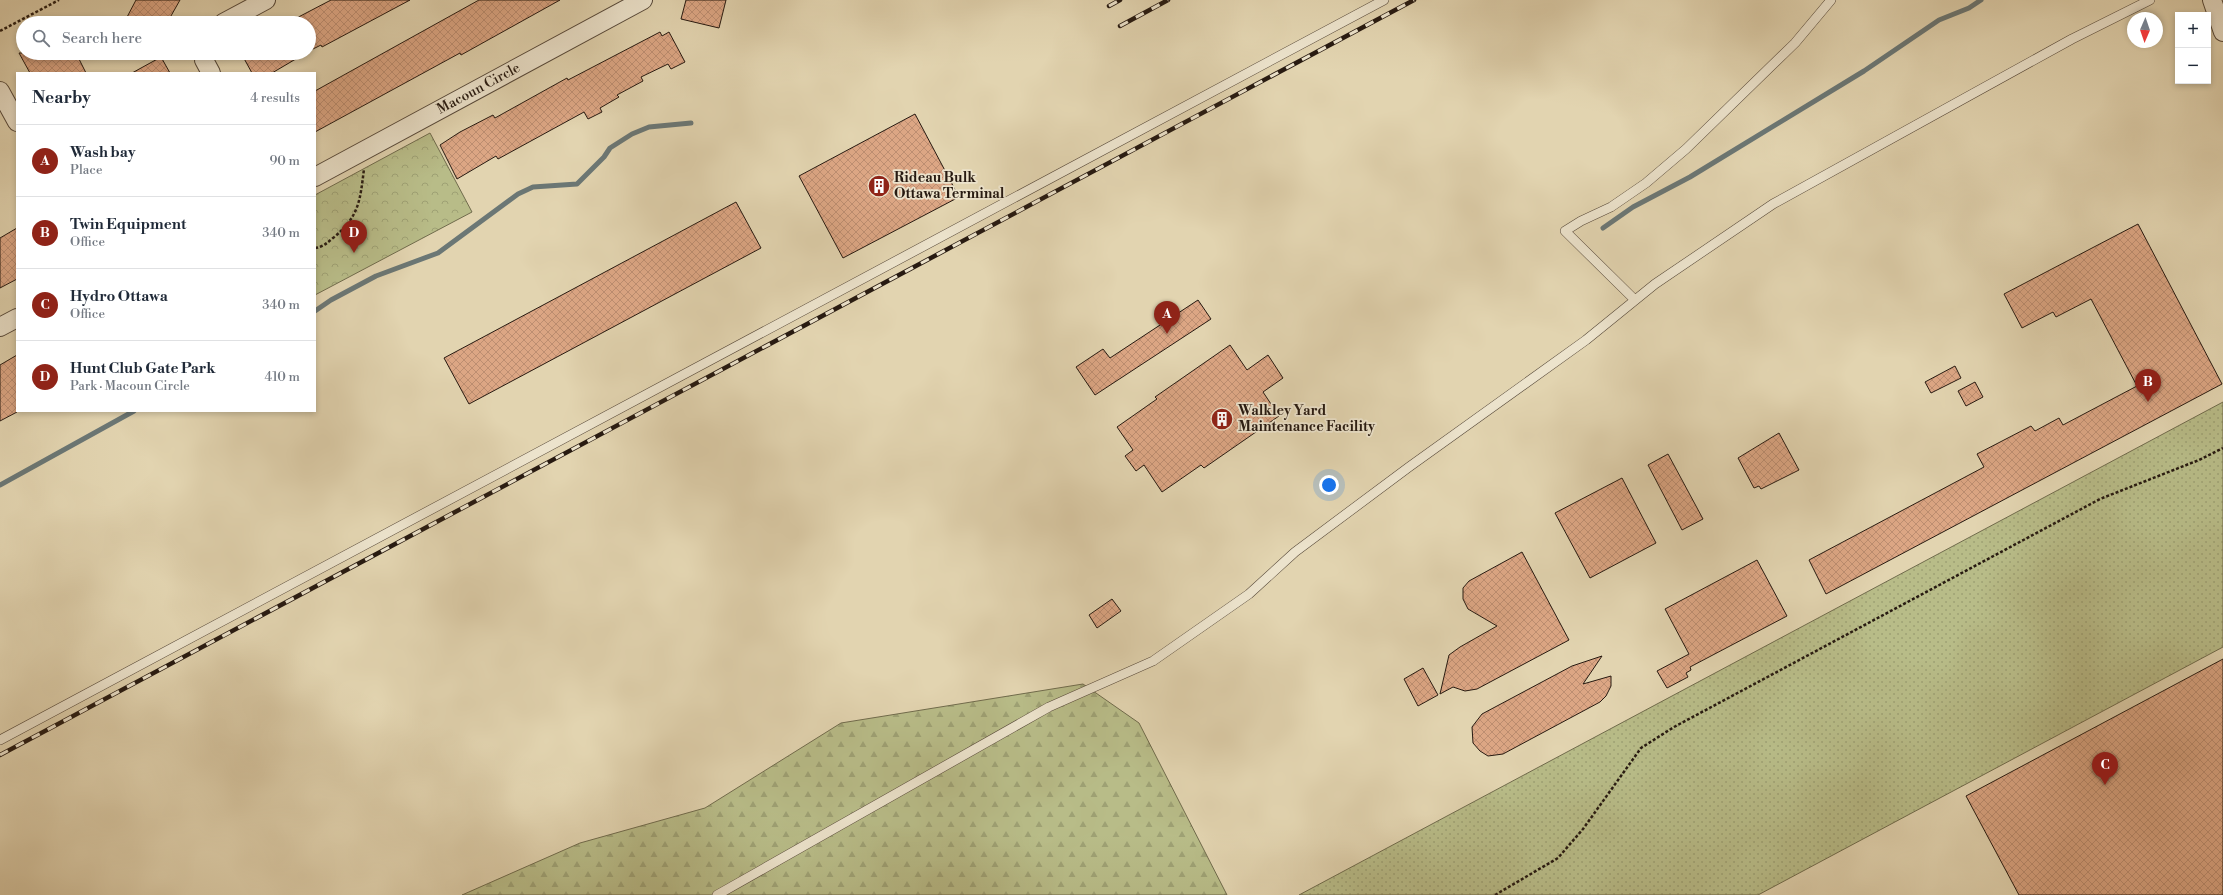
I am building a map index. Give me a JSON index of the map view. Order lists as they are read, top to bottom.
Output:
{
  "streets": {
    "street": ["Macoun Circle"]
  },
  "places": {
    "building": ["Rideau Bulk Ottawa Terminal", "Walkley Yard Maintenance Facility"]
  },
  "north": "bottom",
  "page": {
    "map_buttons": ["+", "−"],
    "search": "Search here",
    "heading": ["Nearby", "4 results"],
    "list": [
      {
        "mark": "A",
        "name": "Wash bay",
        "note": "Place",
        "value": "90 m"
      },
      {
        "mark": "B",
        "name": "Twin Equipment",
        "note": "Office",
        "value": "340 m"
      },
      {
        "mark": "C",
        "name": "Hydro Ottawa",
        "note": "Office",
        "value": "340 m"
      },
      {
        "mark": "D",
        "name": "Hunt Club Gate Park",
        "note": "Park · Macoun Circle",
        "value": "410 m"
      }
    ],
    "pins": [
      "D",
      "A",
      "B",
      "C"
    ]
  }
}
